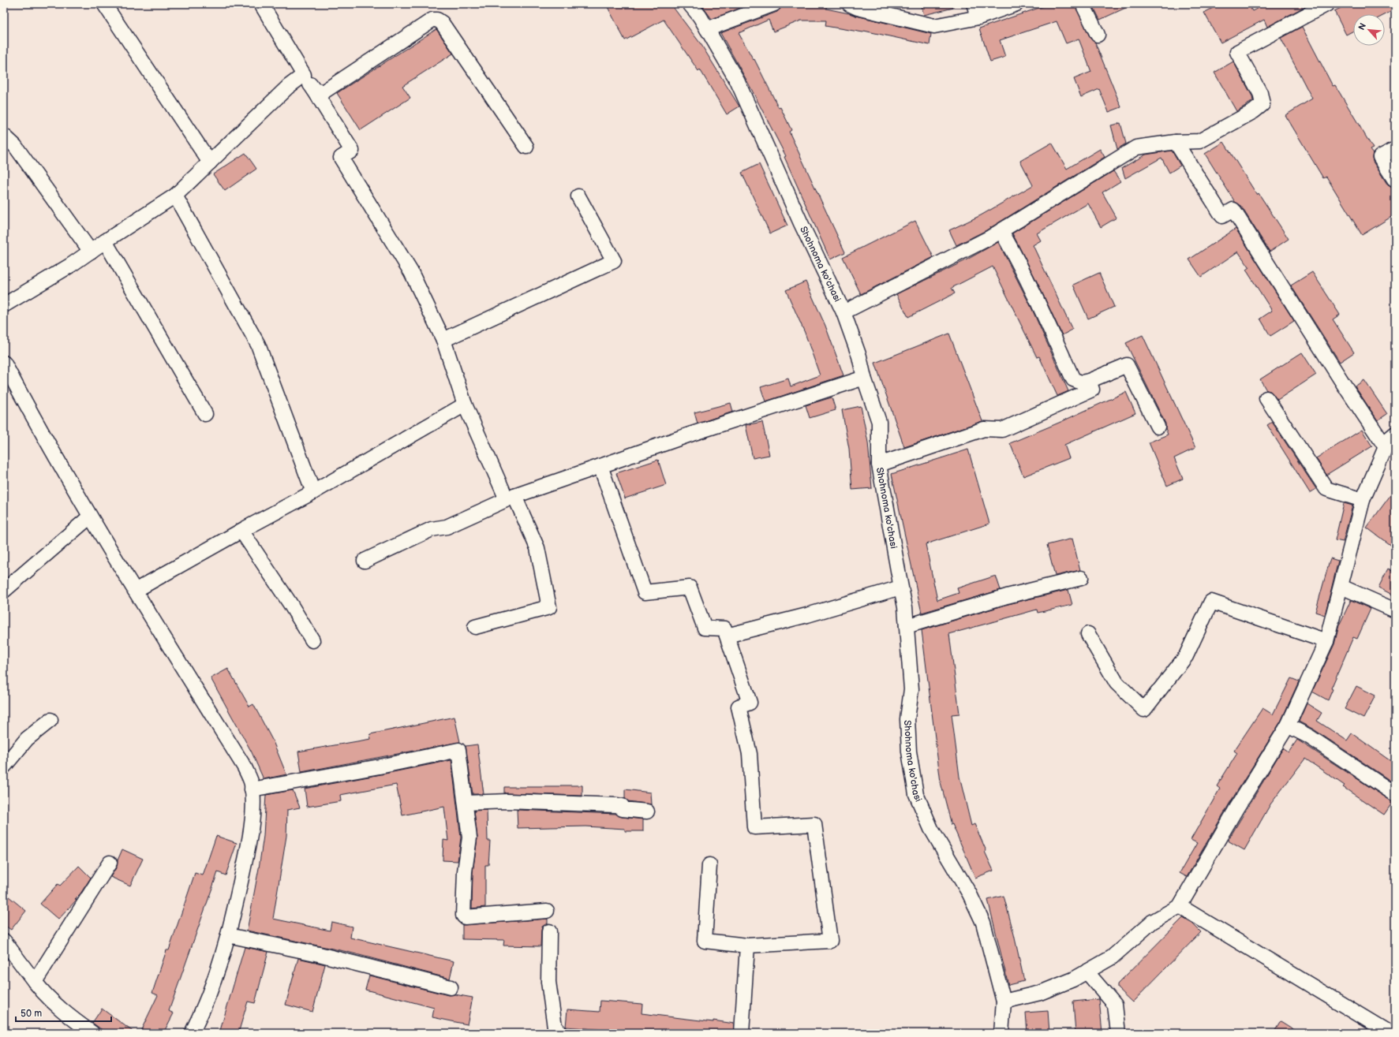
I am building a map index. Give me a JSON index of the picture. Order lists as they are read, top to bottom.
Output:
{
  "streets": {
    "street": ["Shohnoma ko'chasi"]
  },
  "scale_bar": "50 m",
  "north": "top left"
}
